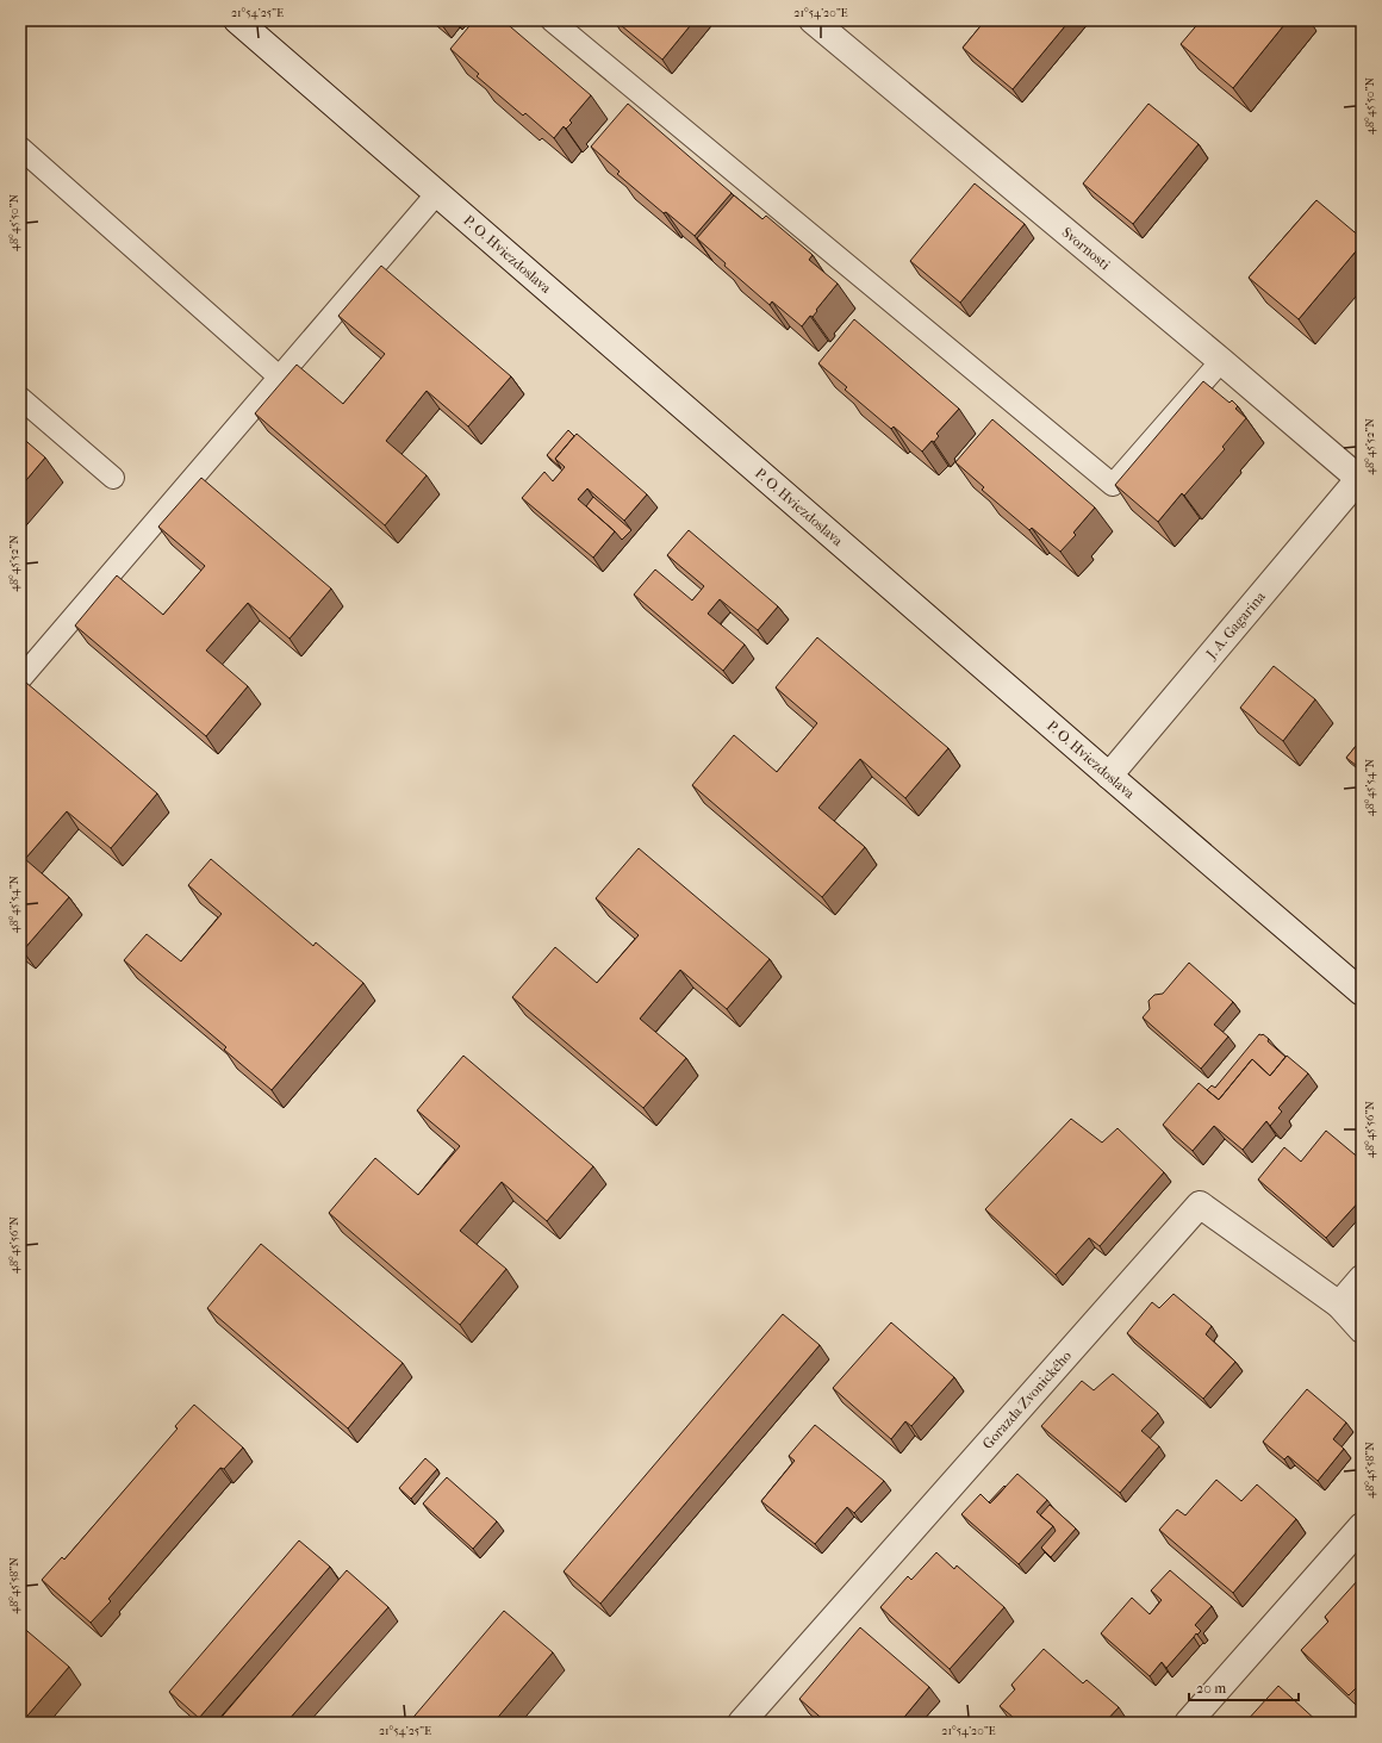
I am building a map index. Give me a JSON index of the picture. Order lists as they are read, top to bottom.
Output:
{
  "streets": {
    "street": [
      "Svornosti",
      "P. O. Hviezdoslava",
      "J. A. Gagarina",
      "Gorazda Zvonického"
    ]
  },
  "crossings": [
    ["Svornosti", "J. A. Gagarina"],
    ["P. O. Hviezdoslava", "J. A. Gagarina"]
  ],
  "scale_bar": "20 m",
  "coordinates": [
    "21°54'25\"E",
    "21°54'20\"E",
    "48°45'50\"N",
    "48°45'52\"N",
    "48°45'54\"N",
    "48°45'56\"N",
    "48°45'58\"N"
  ]
}
